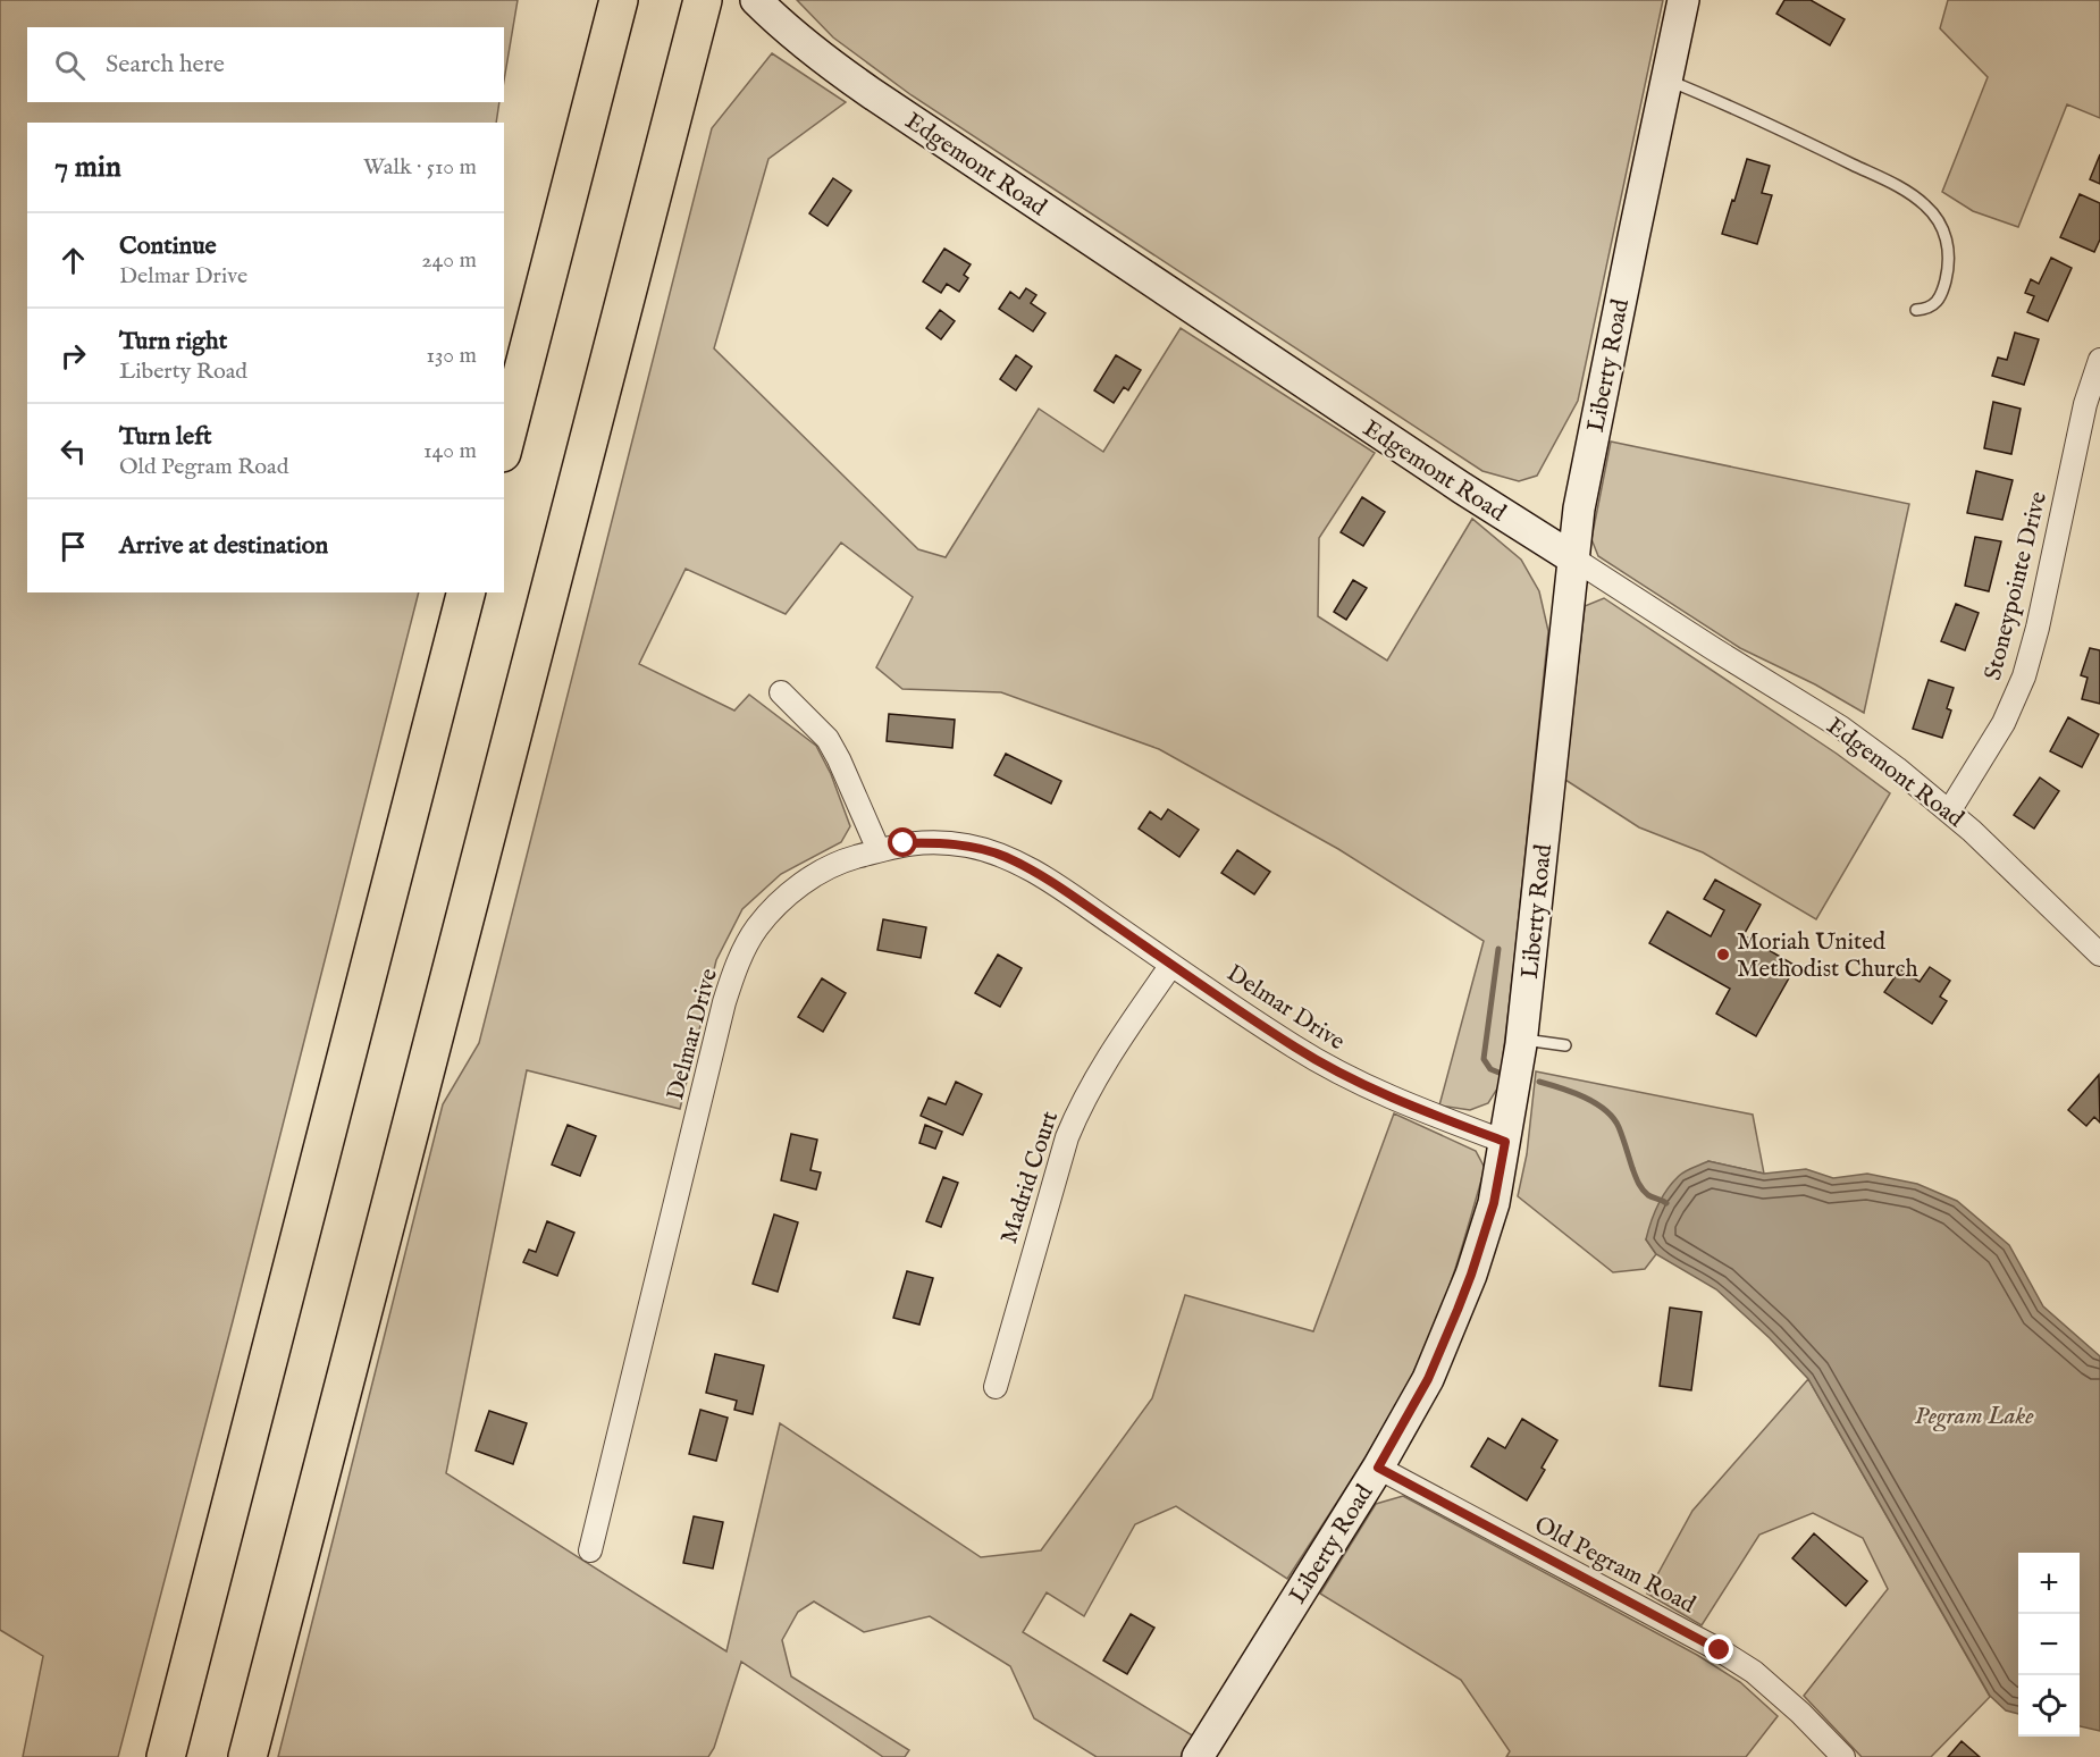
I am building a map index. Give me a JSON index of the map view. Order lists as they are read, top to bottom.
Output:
{
  "streets": {
    "street": [
      "Edgemont Road",
      "Liberty Road",
      "Stoneypointe Drive",
      "Delmar Drive",
      "Madrid Court",
      "Old Pegram Road"
    ]
  },
  "crossings": [
    ["Edgemont Road", "Liberty Road"],
    ["Edgemont Road", "Stoneypointe Drive"],
    ["Liberty Road", "Delmar Drive"],
    ["Liberty Road", "Old Pegram Road"],
    ["Delmar Drive", "Madrid Court"]
  ],
  "water": ["Pegram Lake"],
  "places": ["Moriah United Methodist Church"],
  "page": {
    "search": "Search here",
    "heading": ["7 min", "Walk · 510 m"],
    "list": [
      ["Continue", "Delmar Drive", "240 m"],
      ["Turn right", "Liberty Road", "130 m"],
      ["Turn left", "Old Pegram Road", "140 m"],
      "Arrive at destination"
    ],
    "map_buttons": ["+", "−"]
  }
}
